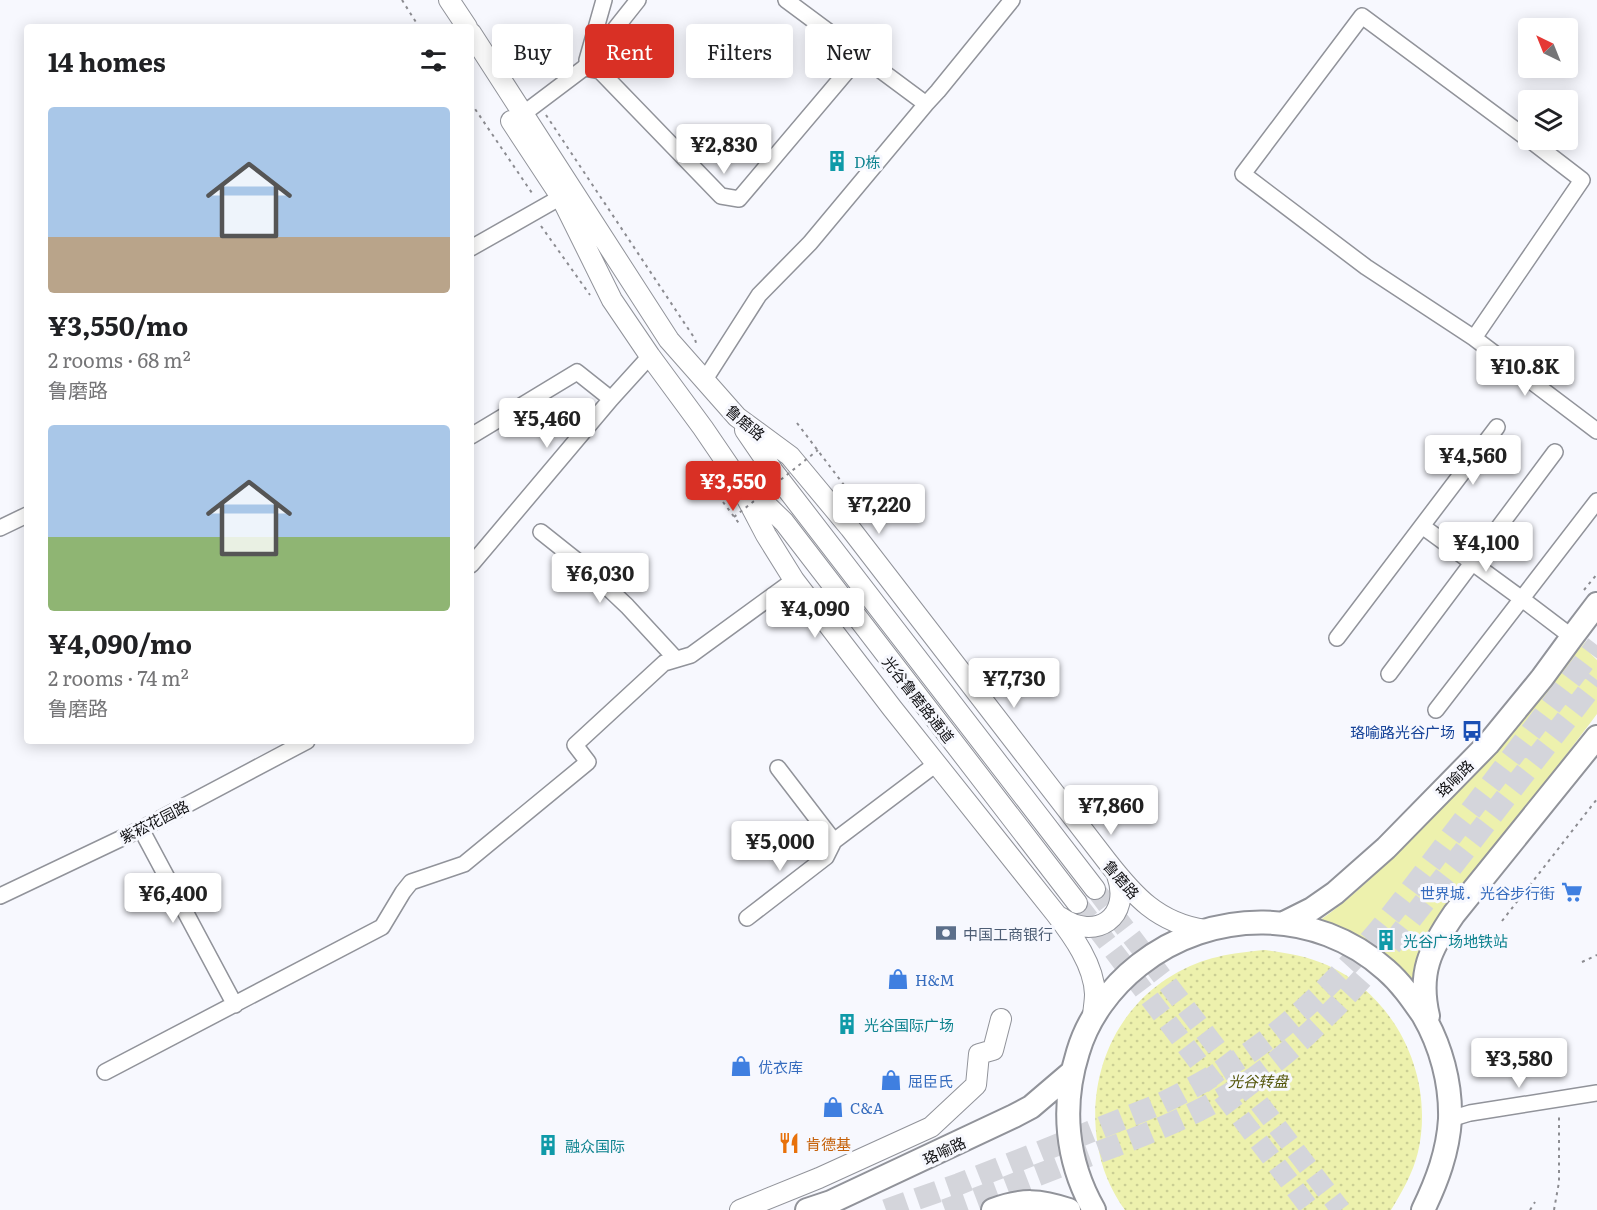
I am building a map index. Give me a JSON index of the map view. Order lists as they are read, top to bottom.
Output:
{
  "streets": {
    "highway": ["珞喻路"],
    "main road": ["鲁磨路", "光谷鲁磨路通道"],
    "street": ["紫菘花园路"]
  },
  "crossings": [
    ["鲁磨路", "光谷鲁磨路通道"]
  ],
  "parks": ["光谷转盘"],
  "places": {
    "building": [
      "D栋",
      "光谷广场地铁站",
      "光谷国际广场",
      "融众国际"
    ],
    "bus stop": ["珞喻路光谷广场"],
    "supermarket": ["世界城．光谷步行街"],
    "bank": ["中国工商银行"],
    "shop": [
      "H&M",
      "优衣库",
      "屈臣氏",
      "C&A"
    ],
    "restaurant": ["肯德基"]
  },
  "north": "top left",
  "page": {
    "chip": [
      "Buy",
      "Rent",
      "Filters",
      "New"
    ],
    "heading": "14 homes",
    "list": [
      {
        "name": "¥3,550/mo",
        "note": "2 rooms · 68 m² · 鲁磨路"
      },
      {
        "name": "¥4,090/mo",
        "note": "2 rooms · 74 m² · 鲁磨路"
      }
    ],
    "price": [
      "¥2,830",
      "¥10.8K",
      "¥5,460",
      "¥4,560",
      "¥3,550",
      "¥7,220",
      "¥4,100",
      "¥6,030",
      "¥4,090",
      "¥7,730",
      "¥7,860",
      "¥5,000",
      "¥6,400",
      "¥3,580"
    ]
  }
}
